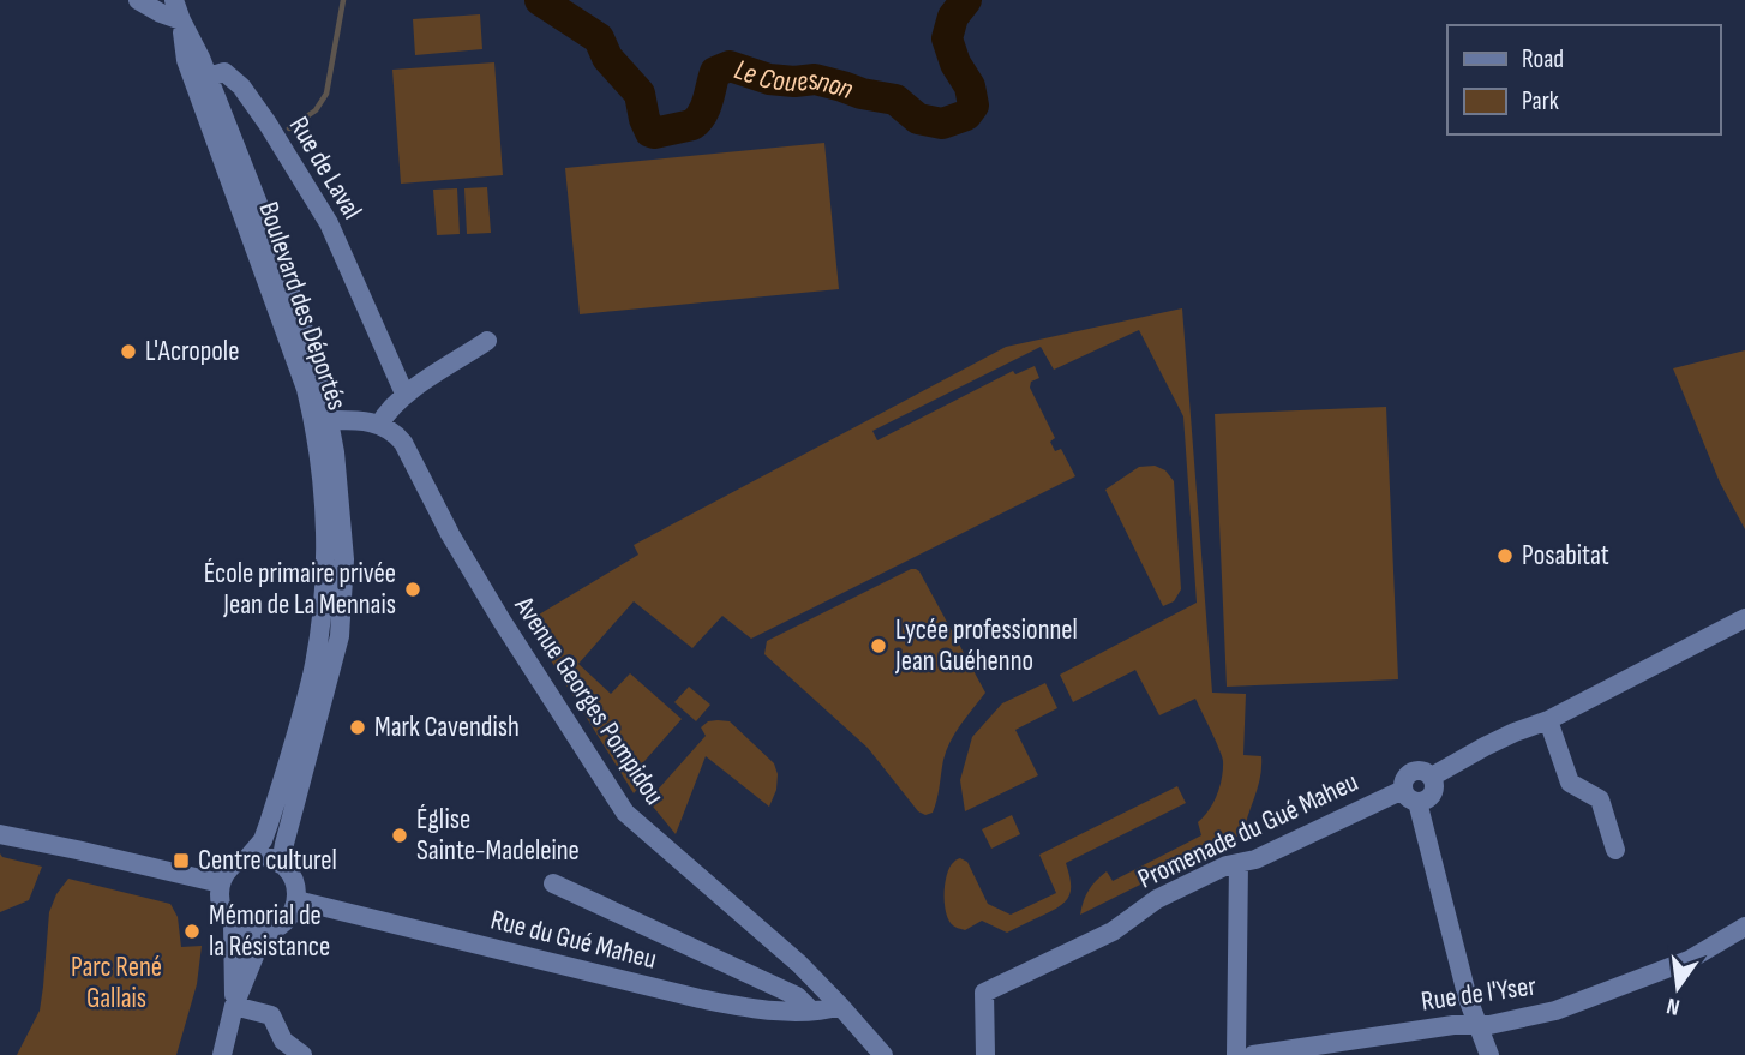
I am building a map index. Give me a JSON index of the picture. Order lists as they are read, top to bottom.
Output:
{
  "streets": {
    "street": [
      "Rue de Laval",
      "Boulevard des Déportés",
      "Avenue Georges Pompidou",
      "Promenade du Gué Maheu",
      "Rue du Gué Maheu",
      "Rue de l'Yser"
    ]
  },
  "crossings": [
    ["Rue de Laval", "Boulevard des Déportés"],
    ["Boulevard des Déportés", "Rue du Gué Maheu"],
    ["Avenue Georges Pompidou", "Rue du Gué Maheu"]
  ],
  "water": ["Le Couesnon"],
  "parks": ["Parc René Gallais"],
  "places": {
    "other": [
      "L'Acropole",
      "Posabitat",
      "École primaire privée Jean de La Mennais",
      "Lycée professionnel Jean Guéhenno",
      "Mark Cavendish",
      "Église Sainte-Madeleine",
      "Mémorial de la Résistance"
    ],
    "transit": ["Centre culturel"]
  },
  "legend": ["Road", "Park"],
  "north": "bottom"
}
